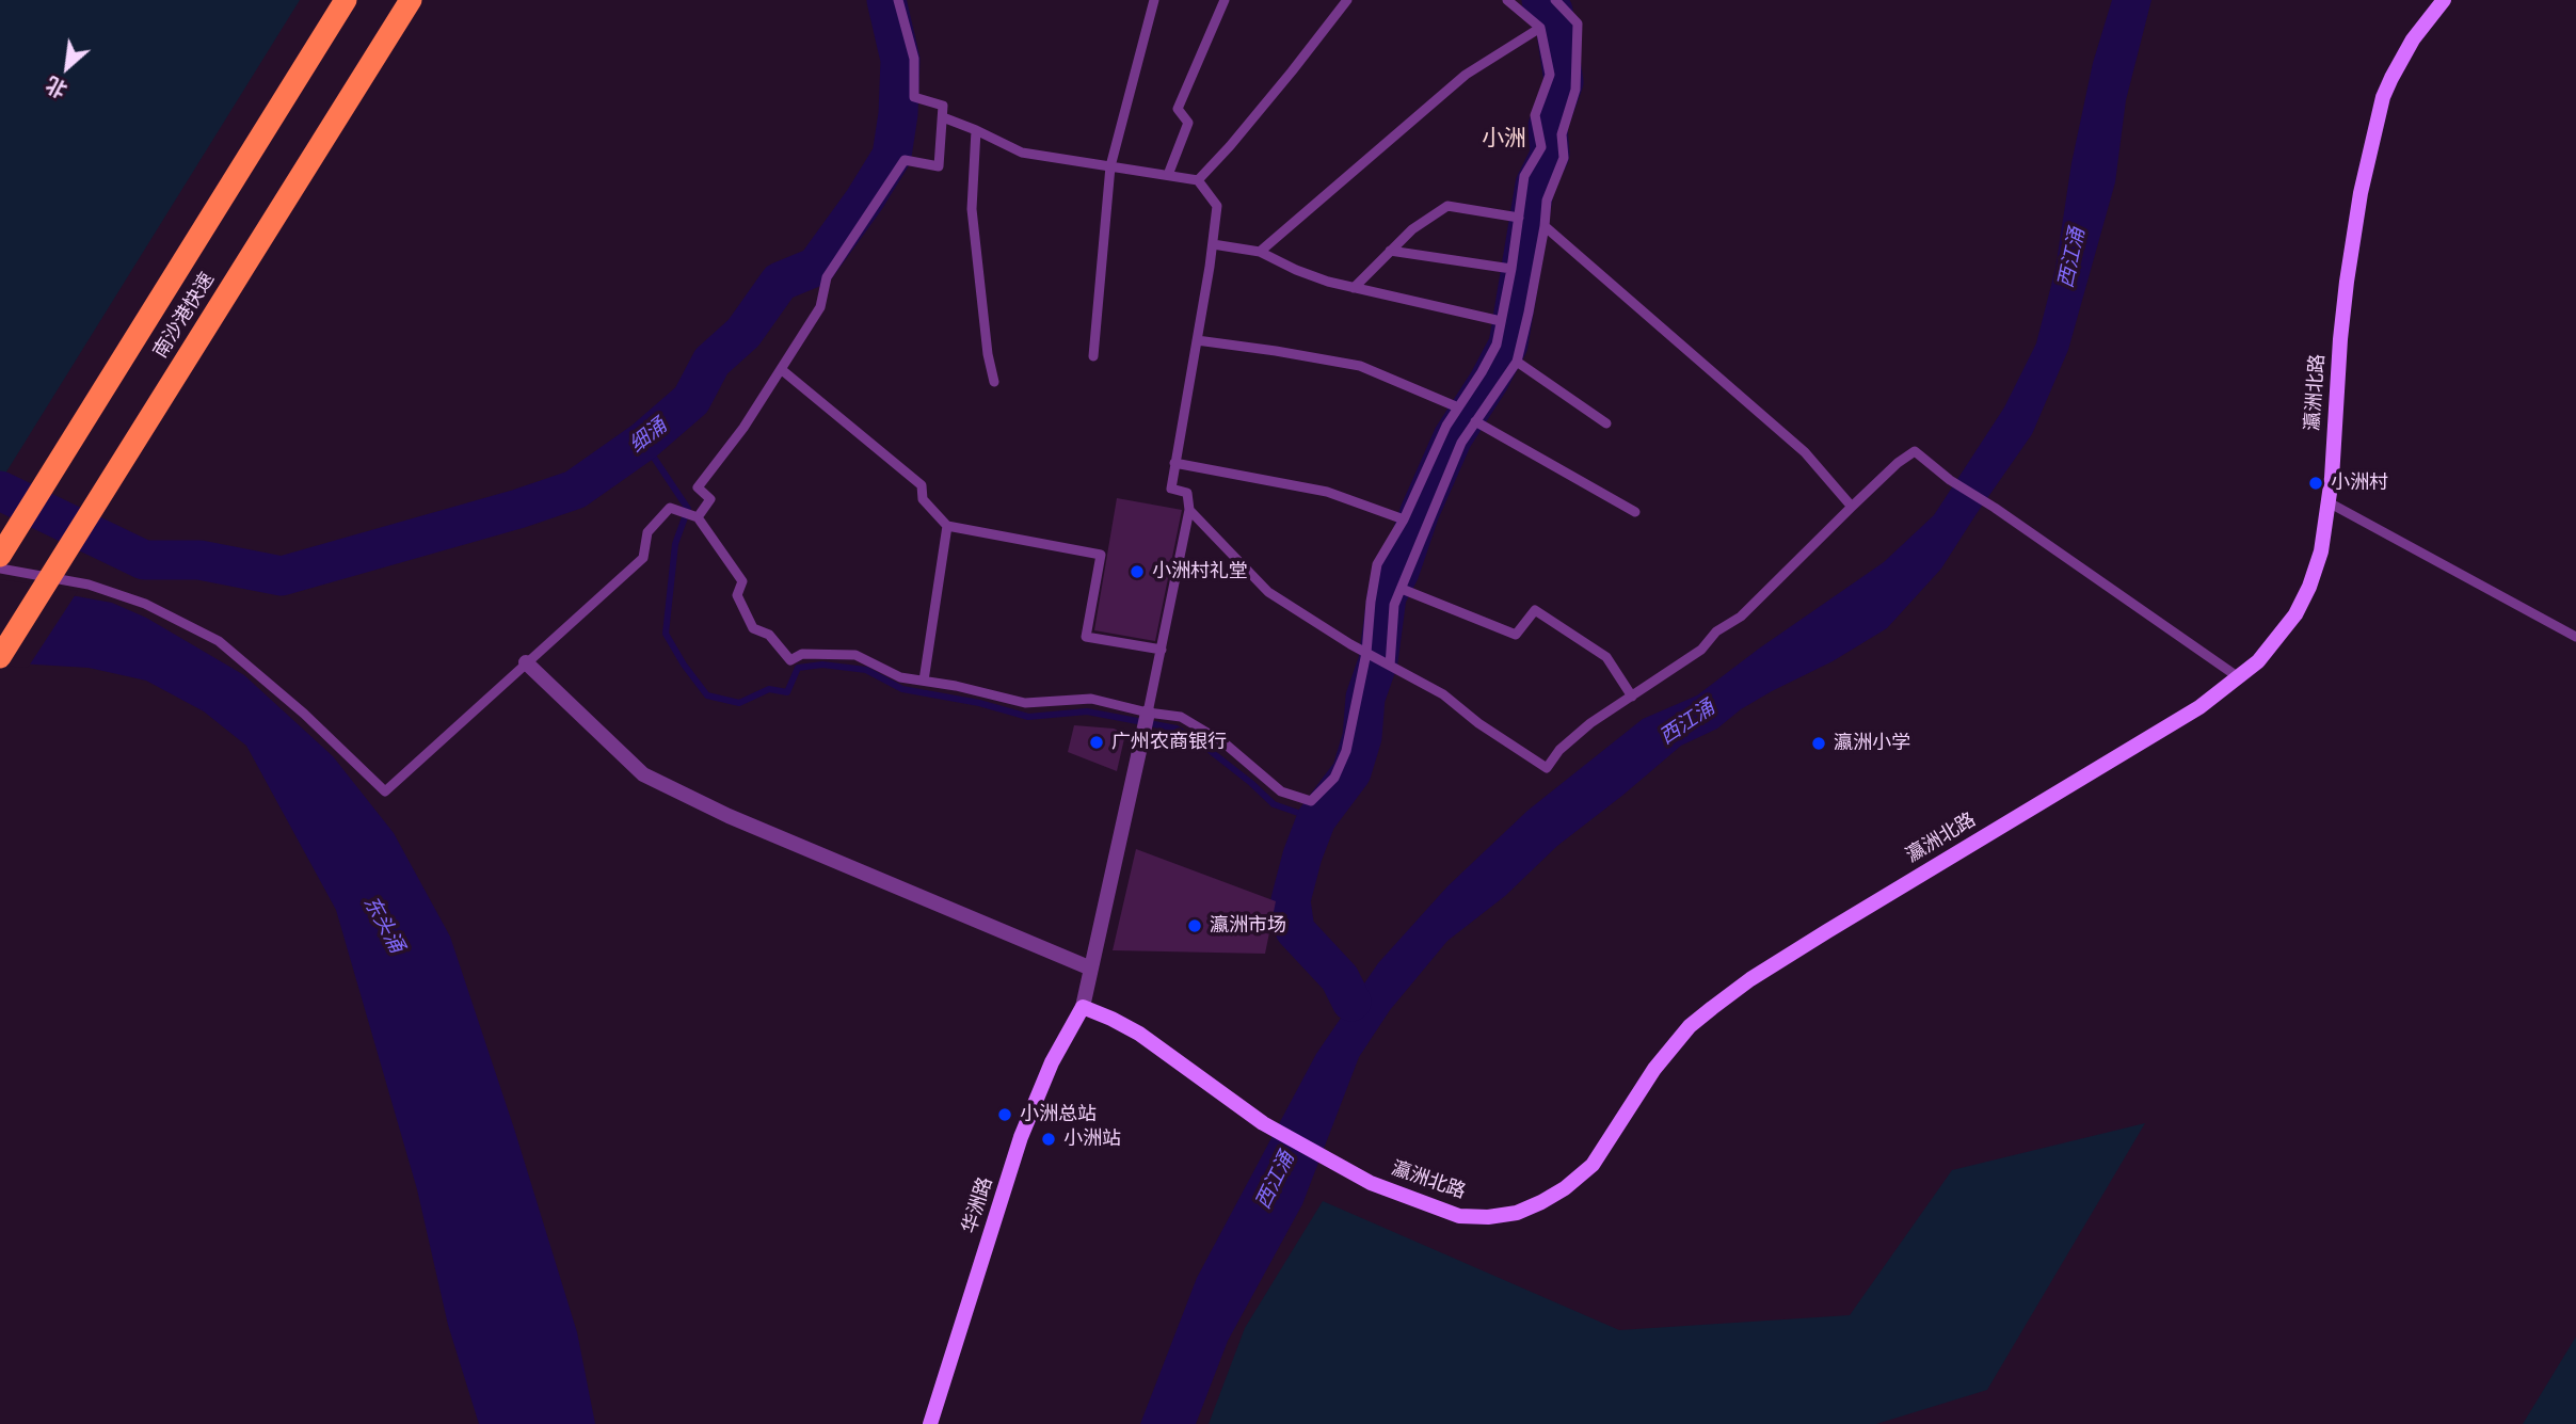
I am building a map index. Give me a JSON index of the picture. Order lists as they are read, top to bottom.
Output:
{
  "streets": {
    "highway": ["南沙港快速"],
    "main road": ["瀛洲北路", "华洲路"]
  },
  "crossings": [
    ["瀛洲北路", "华洲路"]
  ],
  "districts": ["小洲"],
  "water": ["西江涌", "细涌", "东头涌"],
  "places": [
    "小洲村",
    "小洲村礼堂",
    "广州农商银行",
    "瀛洲小学",
    "瀛洲市场",
    "小洲总站",
    "小洲站"
  ],
  "north": "bottom left"
}
